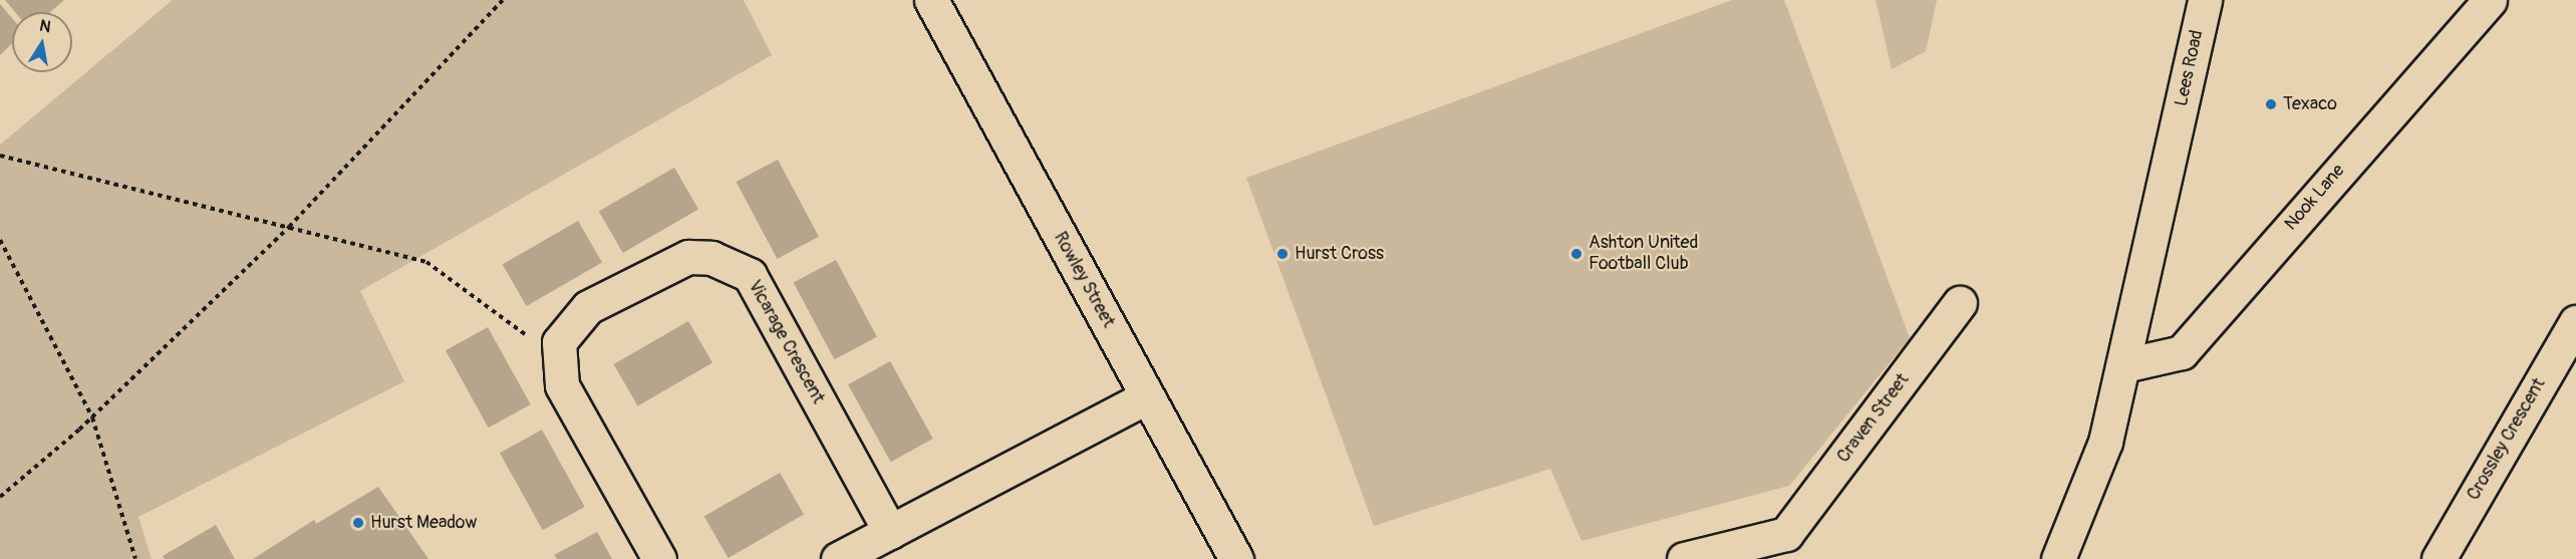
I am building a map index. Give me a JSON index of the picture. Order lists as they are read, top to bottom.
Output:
{
  "streets": {
    "street": [
      "Lees Road",
      "Nook Lane",
      "Rowley Street",
      "Vicarage Crescent",
      "Craven Street",
      "Crossley Crescent"
    ]
  },
  "crossings": [
    ["Lees Road", "Nook Lane"]
  ],
  "places": [
    "Texaco",
    "Hurst Cross",
    "Ashton United Football Club",
    "Hurst Meadow"
  ],
  "north": "top"
}
